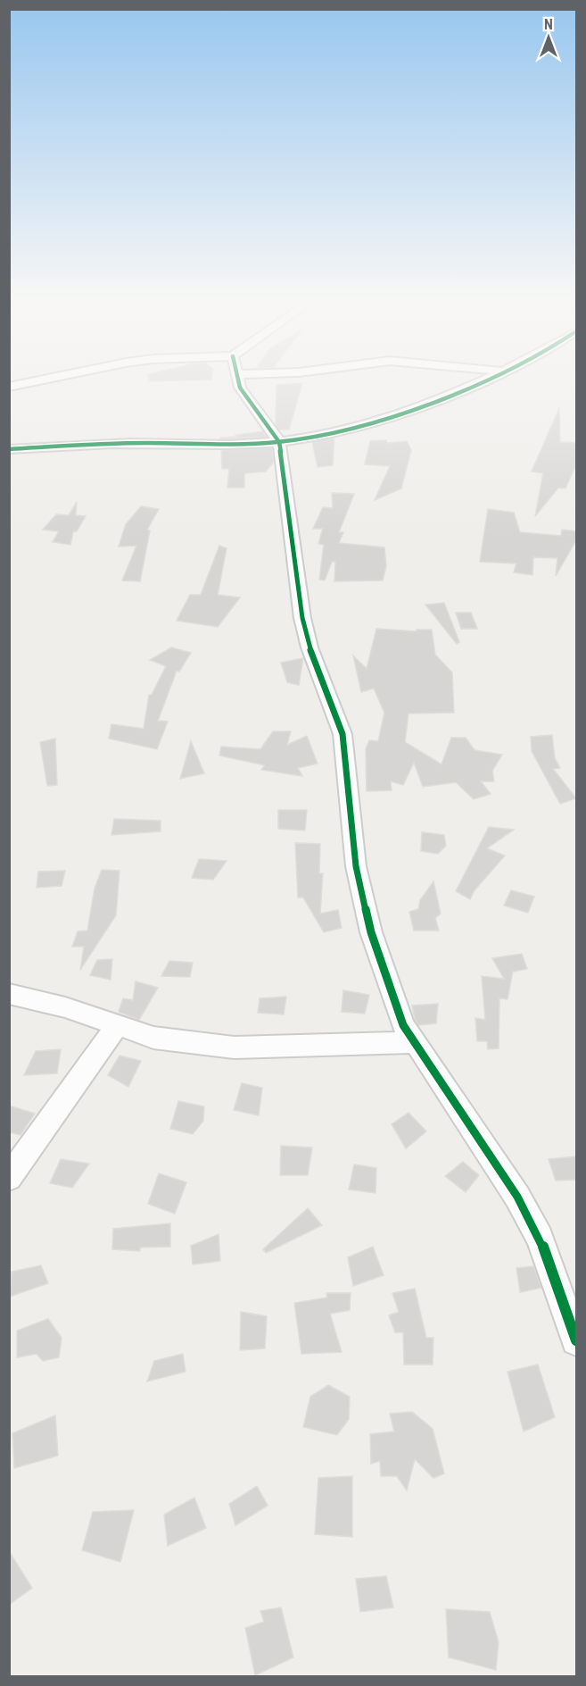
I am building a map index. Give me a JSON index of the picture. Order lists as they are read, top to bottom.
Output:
{
  "north": "top"
}
